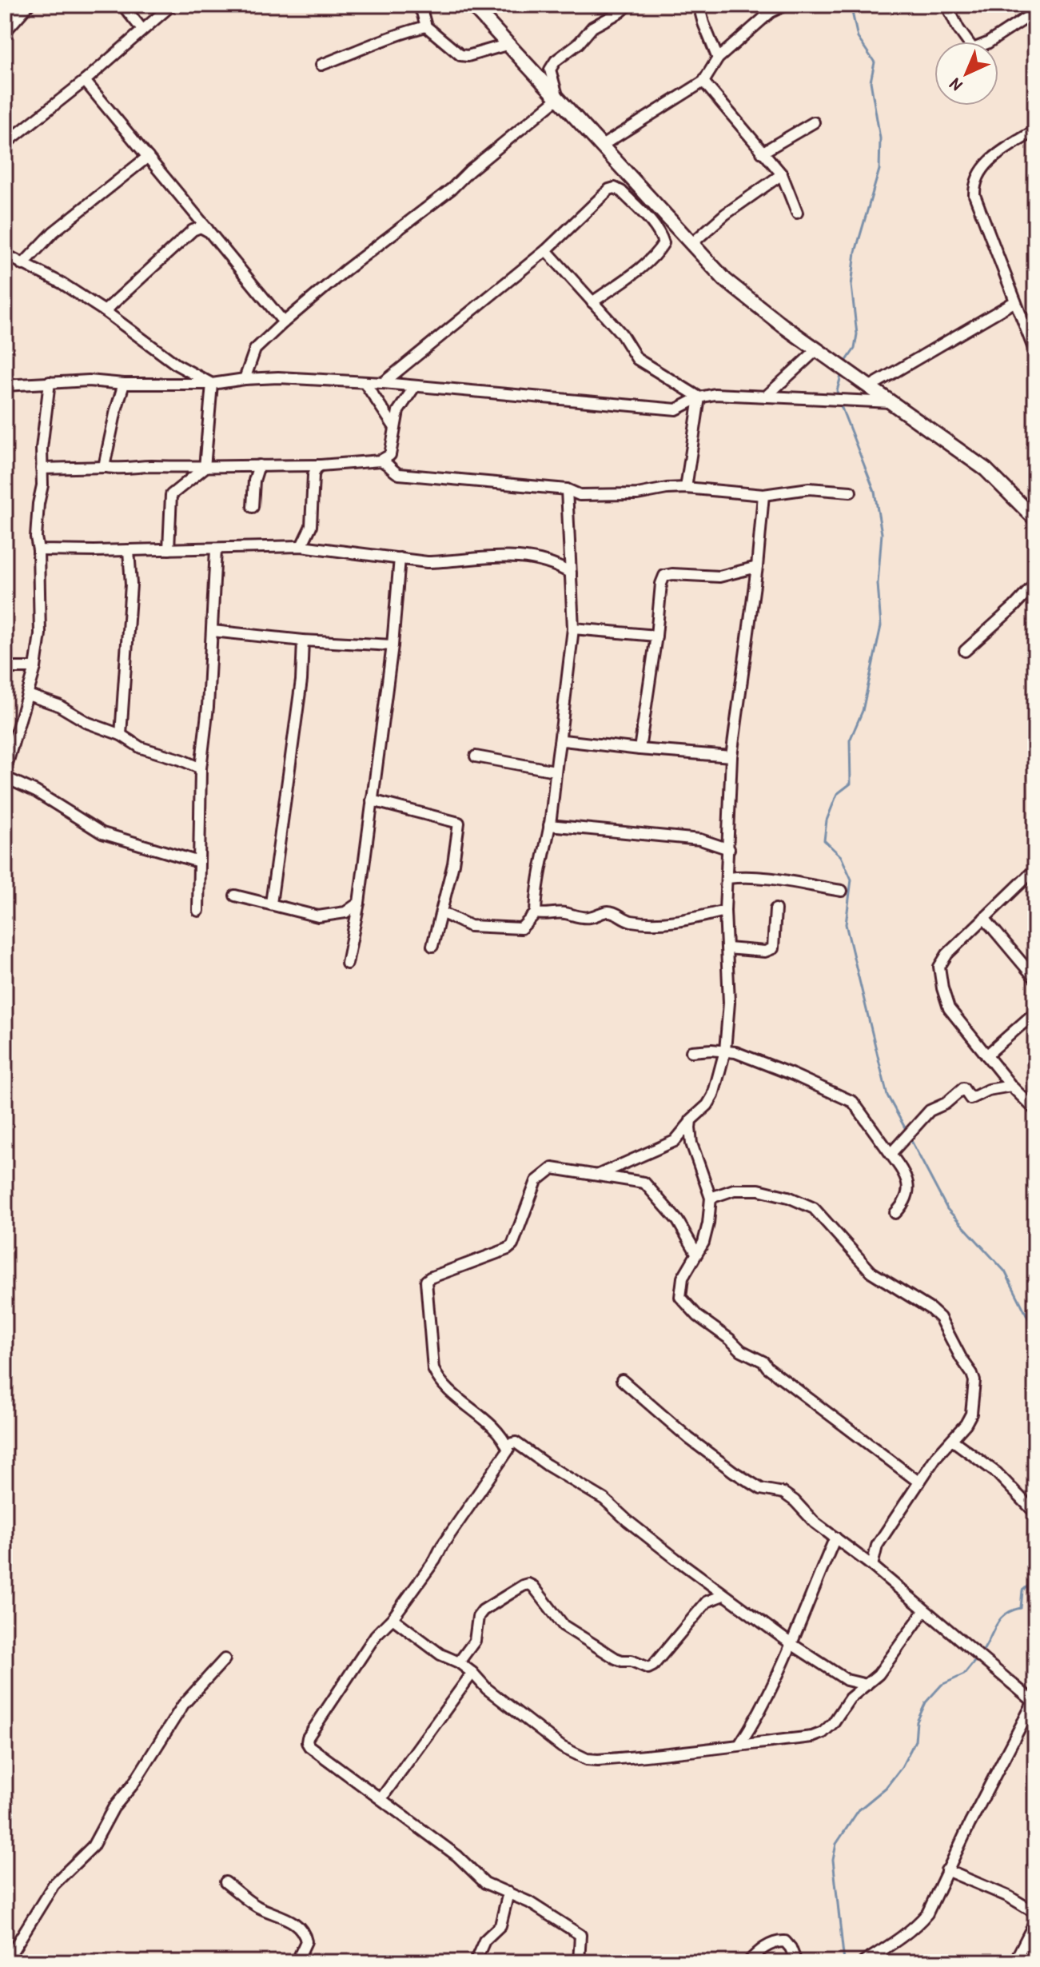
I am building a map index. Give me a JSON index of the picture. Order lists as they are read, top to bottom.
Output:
{
  "north": "bottom left"
}
